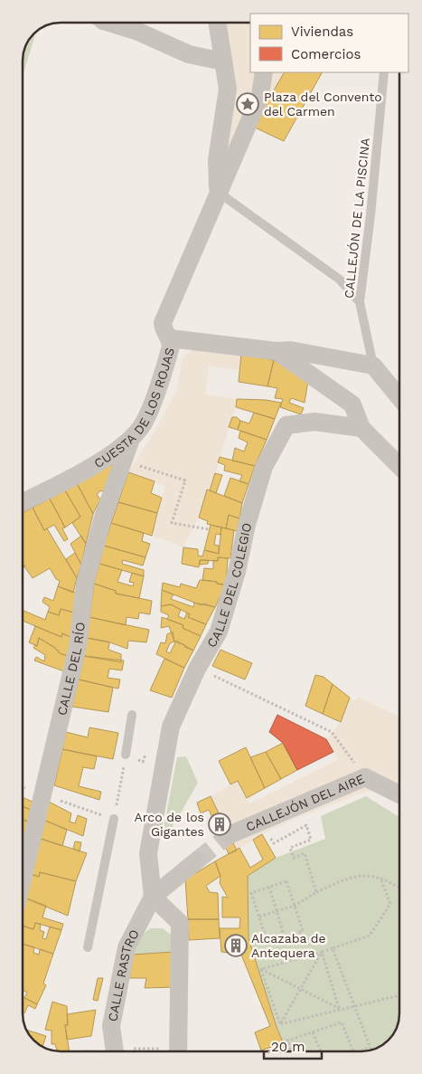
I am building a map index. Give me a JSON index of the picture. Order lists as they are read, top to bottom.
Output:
{
  "streets": {
    "street": [
      "CUESTA DE LOS ROJAS",
      "CALLE DEL COLEGIO",
      "CALLE DEL RÍO",
      "CALLEJÓN DEL AIRE",
      "CALLE RASTRO"
    ],
    "lane": ["CALLEJÓN DE LA PISCINA"]
  },
  "crossings": [
    ["CUESTA DE LOS ROJAS", "CALLE DEL RÍO"],
    ["CALLE DEL COLEGIO", "CALLE RASTRO"]
  ],
  "places": {
    "place": ["Plaza del Convento del Carmen"],
    "building": ["Arco de los Gigantes", "Alcazaba de Antequera"]
  },
  "legend": ["Viviendas", "Comercios"],
  "scale_bar": "20 m"
}
